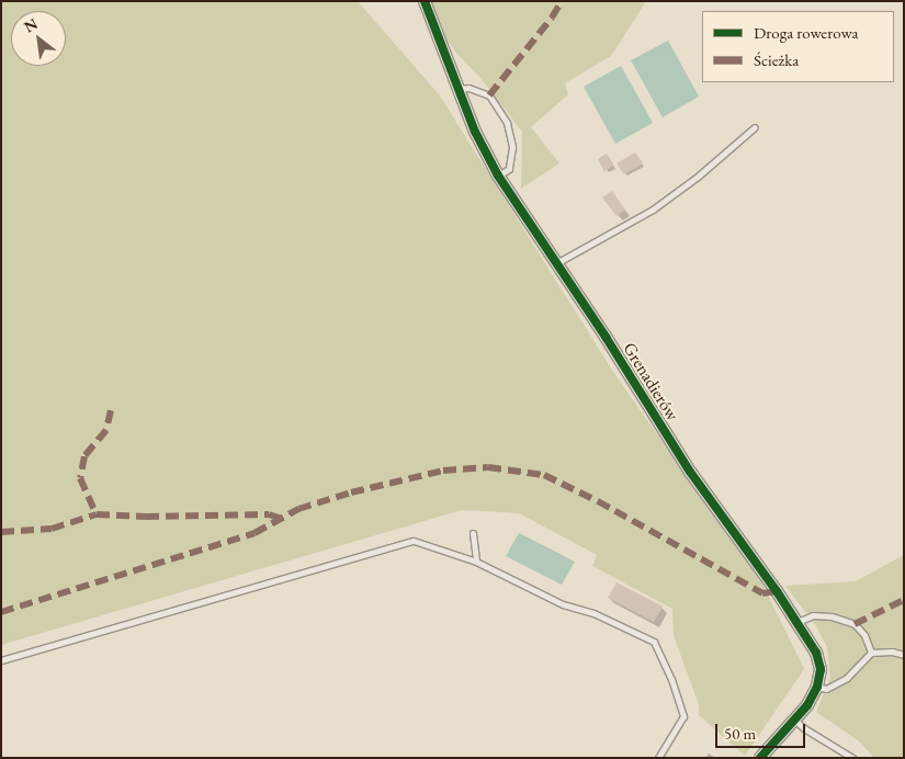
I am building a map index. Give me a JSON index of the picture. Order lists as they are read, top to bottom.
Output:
{
  "streets": {
    "street": ["Grenadierów"]
  },
  "legend": ["Droga rowerowa", "Ścieżka"],
  "scale_bar": "50 m",
  "north": "top left"
}
